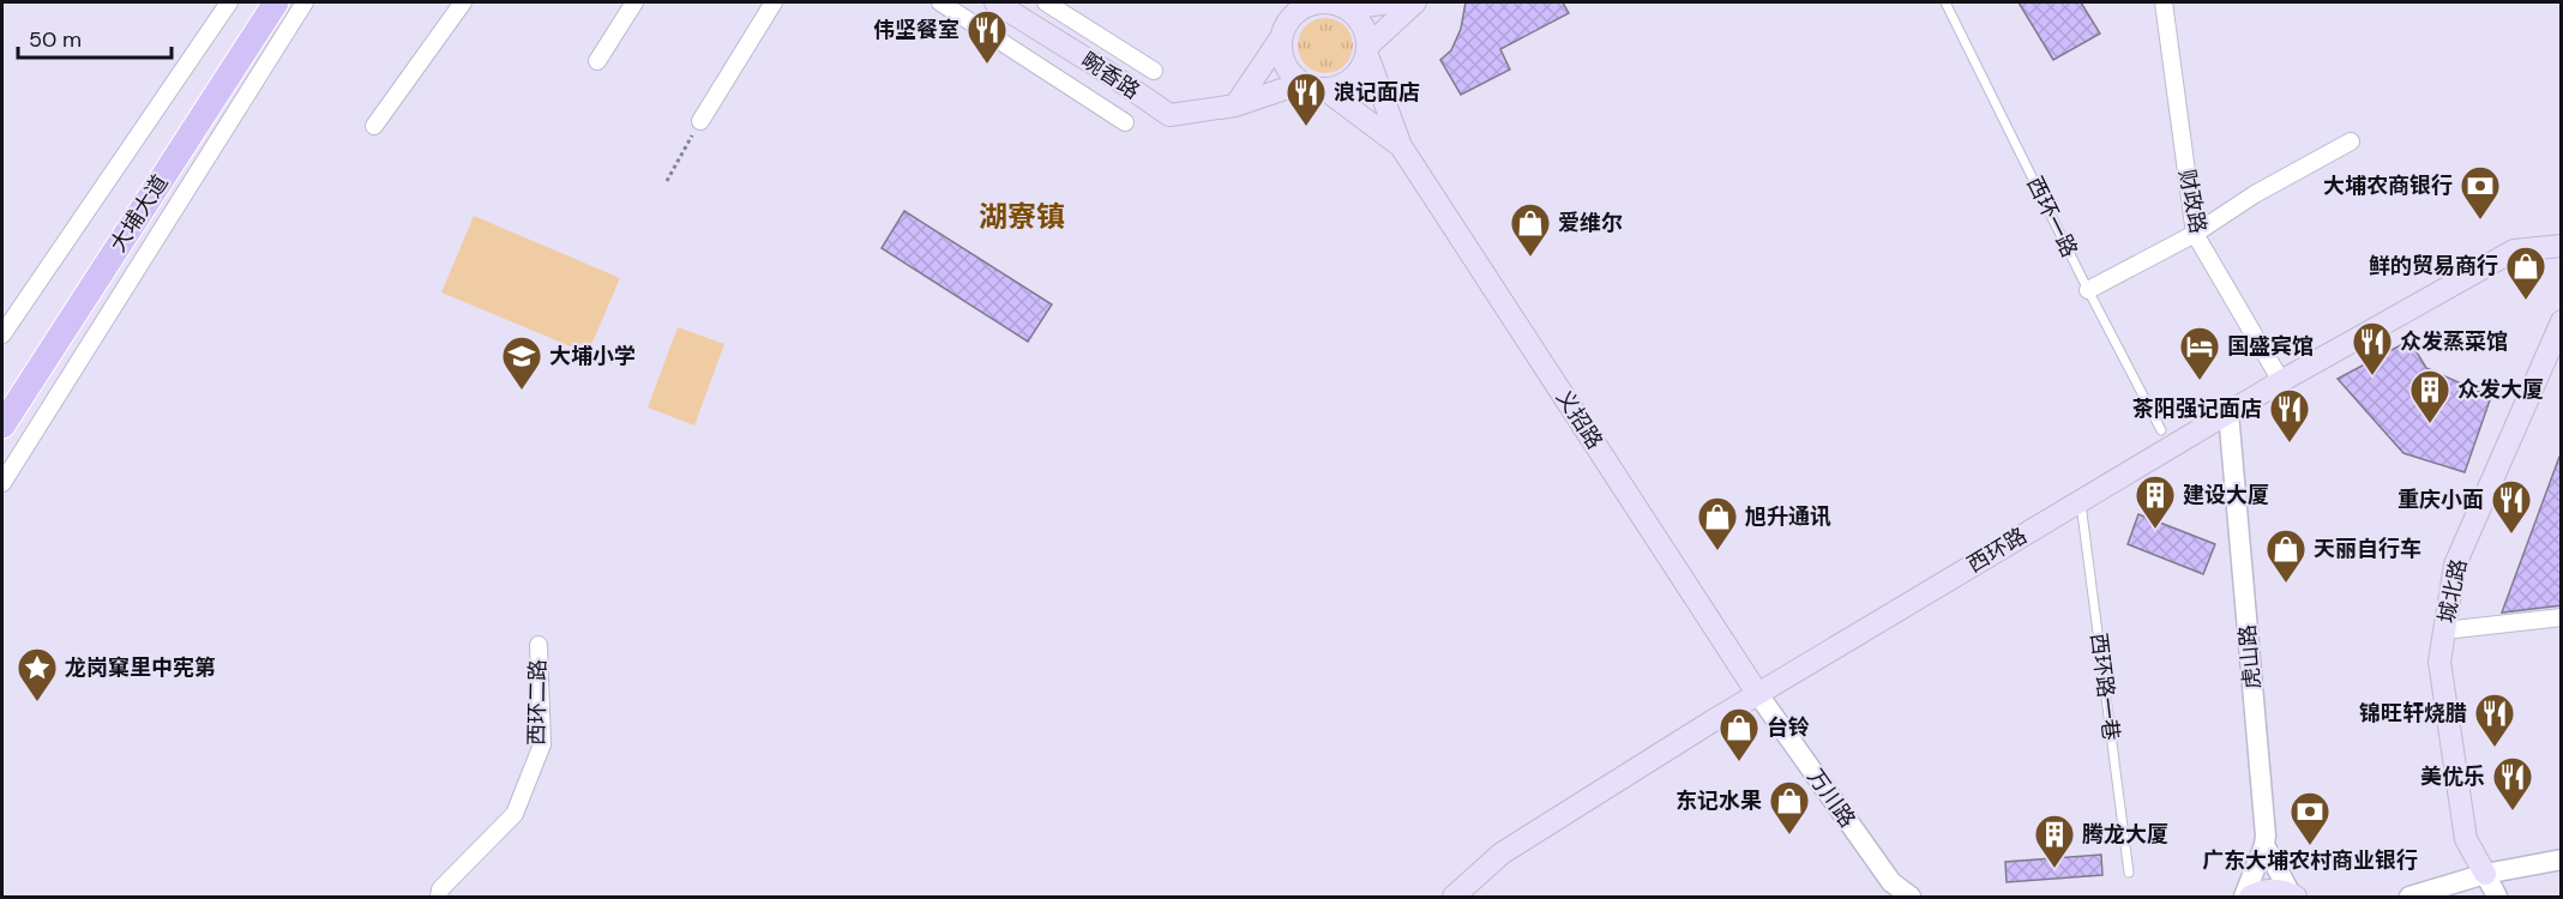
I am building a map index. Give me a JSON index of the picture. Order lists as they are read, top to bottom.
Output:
{
  "streets": {
    "main road": [
      "畹香路",
      "大埔大道",
      "义招路",
      "西环路",
      "城北路"
    ],
    "street": [
      "财政路",
      "虎山路",
      "西环二路",
      "万川路"
    ],
    "lane": ["西环一路", "西环路一巷"]
  },
  "crossings": [
    ["财政路", "西环路"],
    ["义招路", "西环路"],
    ["义招路", "万川路"],
    ["西环路", "虎山路"],
    ["西环路", "西环路一巷"],
    ["西环路", "万川路"]
  ],
  "districts": ["湖寮镇"],
  "places": {
    "restaurant": [
      "伟坚餐室",
      "浪记面店",
      "众发蒸菜馆",
      "茶阳强记面店",
      "重庆小面",
      "锦旺轩烧腊",
      "美优乐"
    ],
    "bank": ["大埔农商银行", "广东大埔农村商业银行"],
    "shop": [
      "爱维尔",
      "鲜的贸易商行",
      "旭升通讯",
      "天丽自行车",
      "台铃",
      "东记水果"
    ],
    "hotel": ["国盛宾馆"],
    "school or university": ["大埔小学"],
    "building": ["众发大厦", "建设大厦", "腾龙大厦"],
    "place": ["龙岗窠里中宪第"]
  },
  "scale_bar": "50 m"
}
